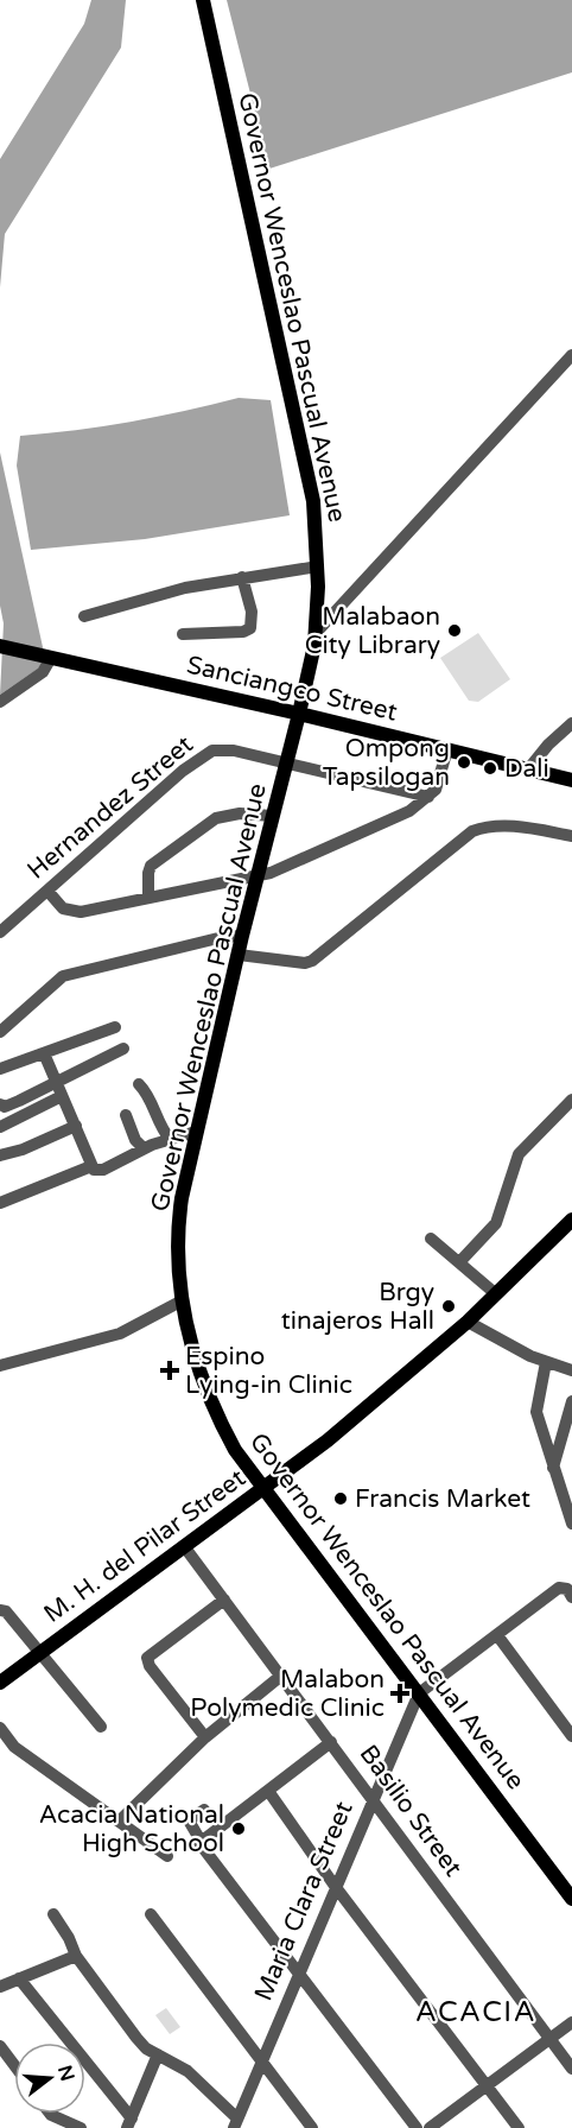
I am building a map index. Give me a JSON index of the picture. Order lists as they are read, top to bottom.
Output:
{
  "streets": {
    "main road": ["Governor Wenceslao Pascual Avenue", "Sanciangco Street", "M. H. del Pilar Street"],
    "street": ["Hernandez Street", "Basilio Street", "Maria Clara Street"]
  },
  "crossings": [
    ["Governor Wenceslao Pascual Avenue", "Sanciangco Street"],
    ["Governor Wenceslao Pascual Avenue", "Hernandez Street"],
    ["Governor Wenceslao Pascual Avenue", "M. H. del Pilar Street"],
    ["Governor Wenceslao Pascual Avenue", "Maria Clara Street"],
    ["M. H. del Pilar Street", "Basilio Street"],
    ["Basilio Street", "Maria Clara Street"]
  ],
  "districts": ["ACACIA"],
  "places": {
    "other": [
      "Malabaon City Library",
      "Ompong Tapsilogan",
      "Dali",
      "Brgy tinajeros Hall",
      "Francis Market",
      "Acacia National High School"
    ],
    "health": ["Espino Lying-in Clinic", "Malabon Polymedic Clinic"]
  },
  "north": "right"
}
